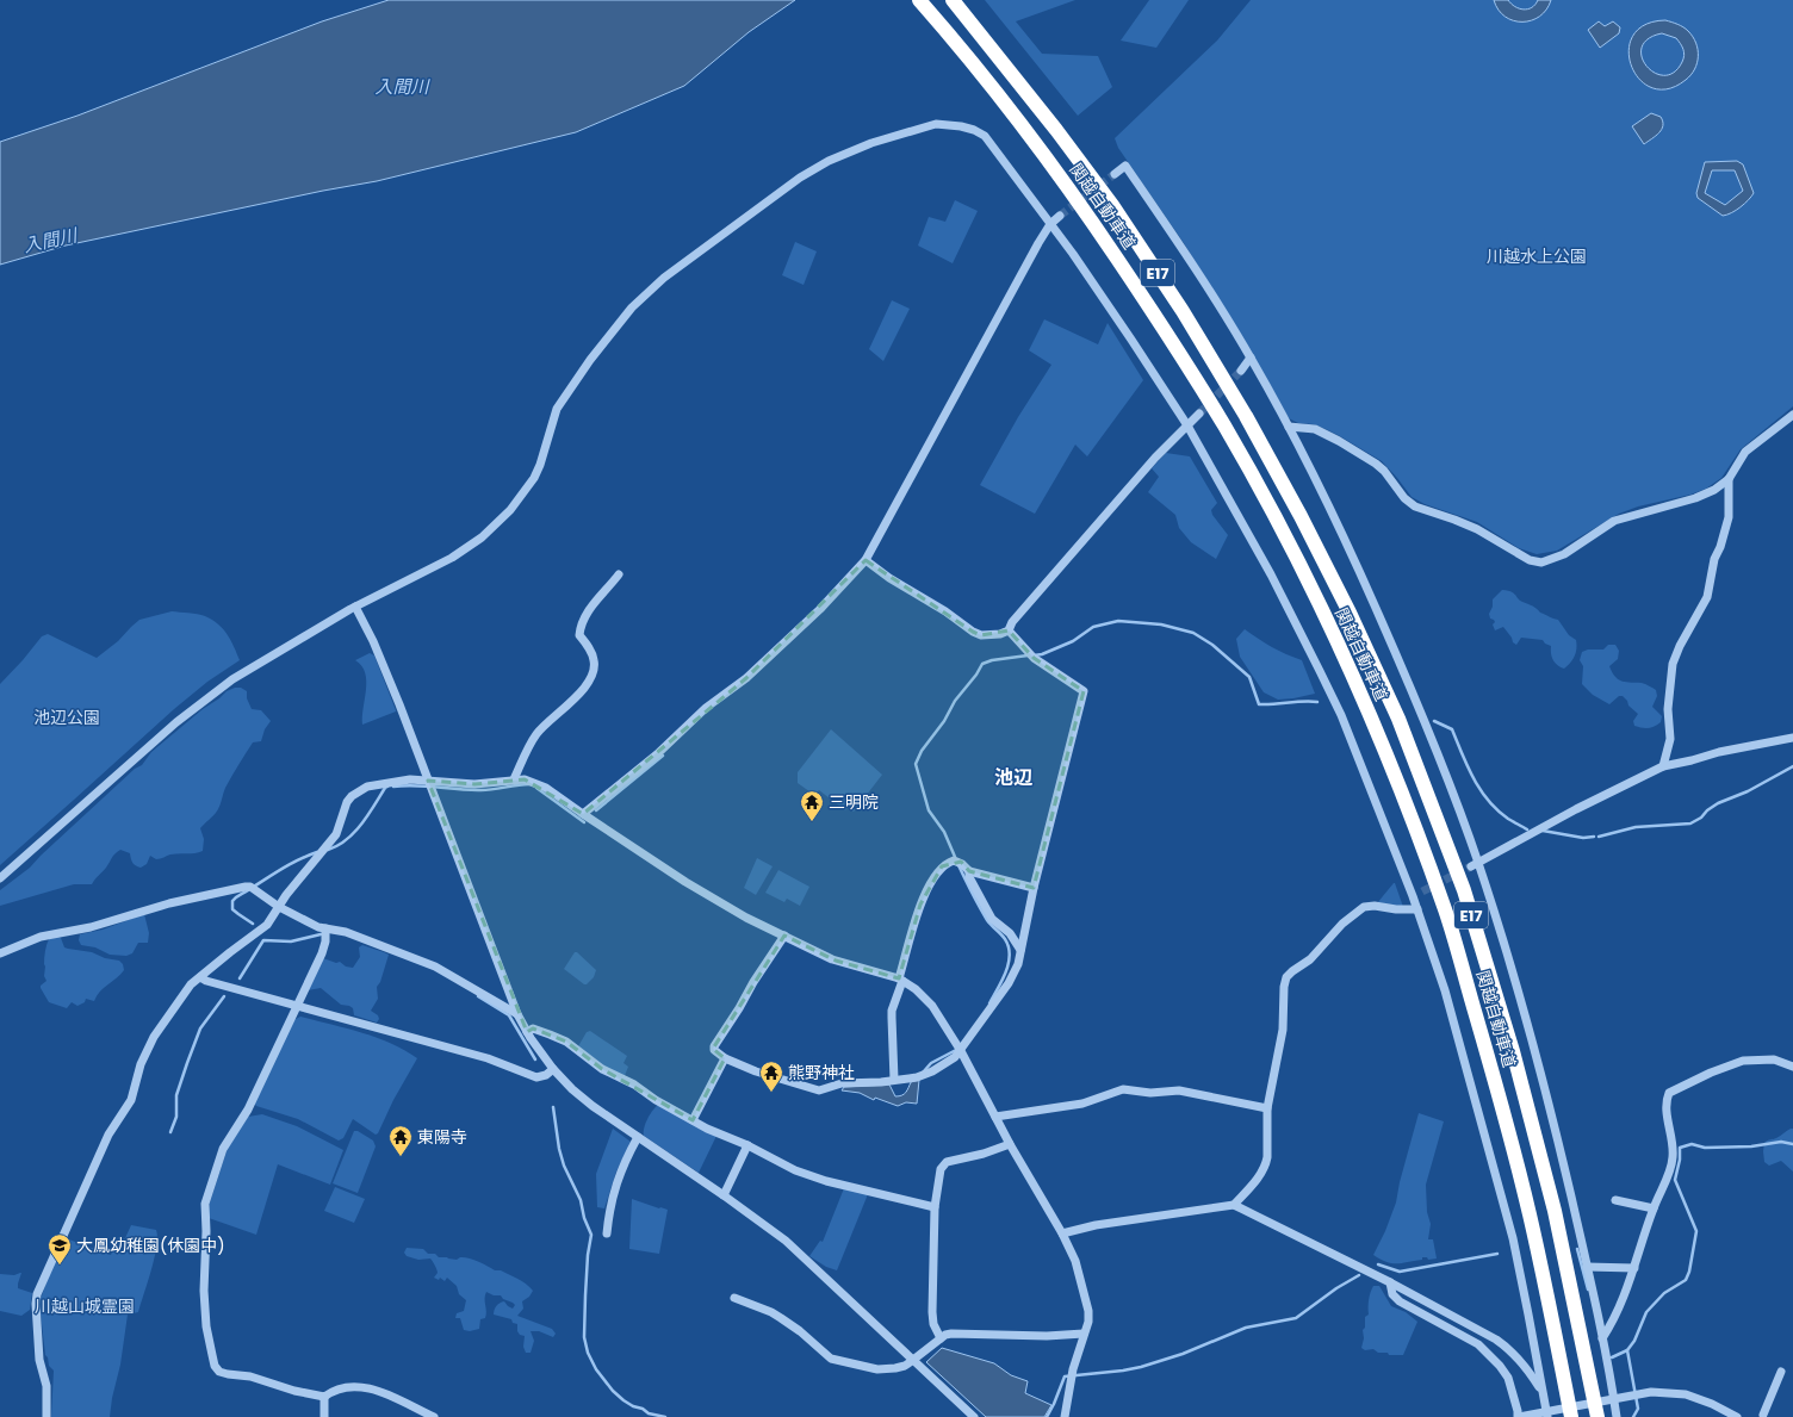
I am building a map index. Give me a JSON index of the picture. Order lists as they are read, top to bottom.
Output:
{
  "streets": {
    "highway": ["関越自動車道", "E17"]
  },
  "districts": ["池辺"],
  "water": ["入間川"],
  "parks": ["川越水上公園", "池辺公園", "川越山城霊園"],
  "places": {
    "temple": ["三明院", "熊野神社", "東陽寺"],
    "school or university": ["大鳳幼稚園(休園中)"]
  }
}
